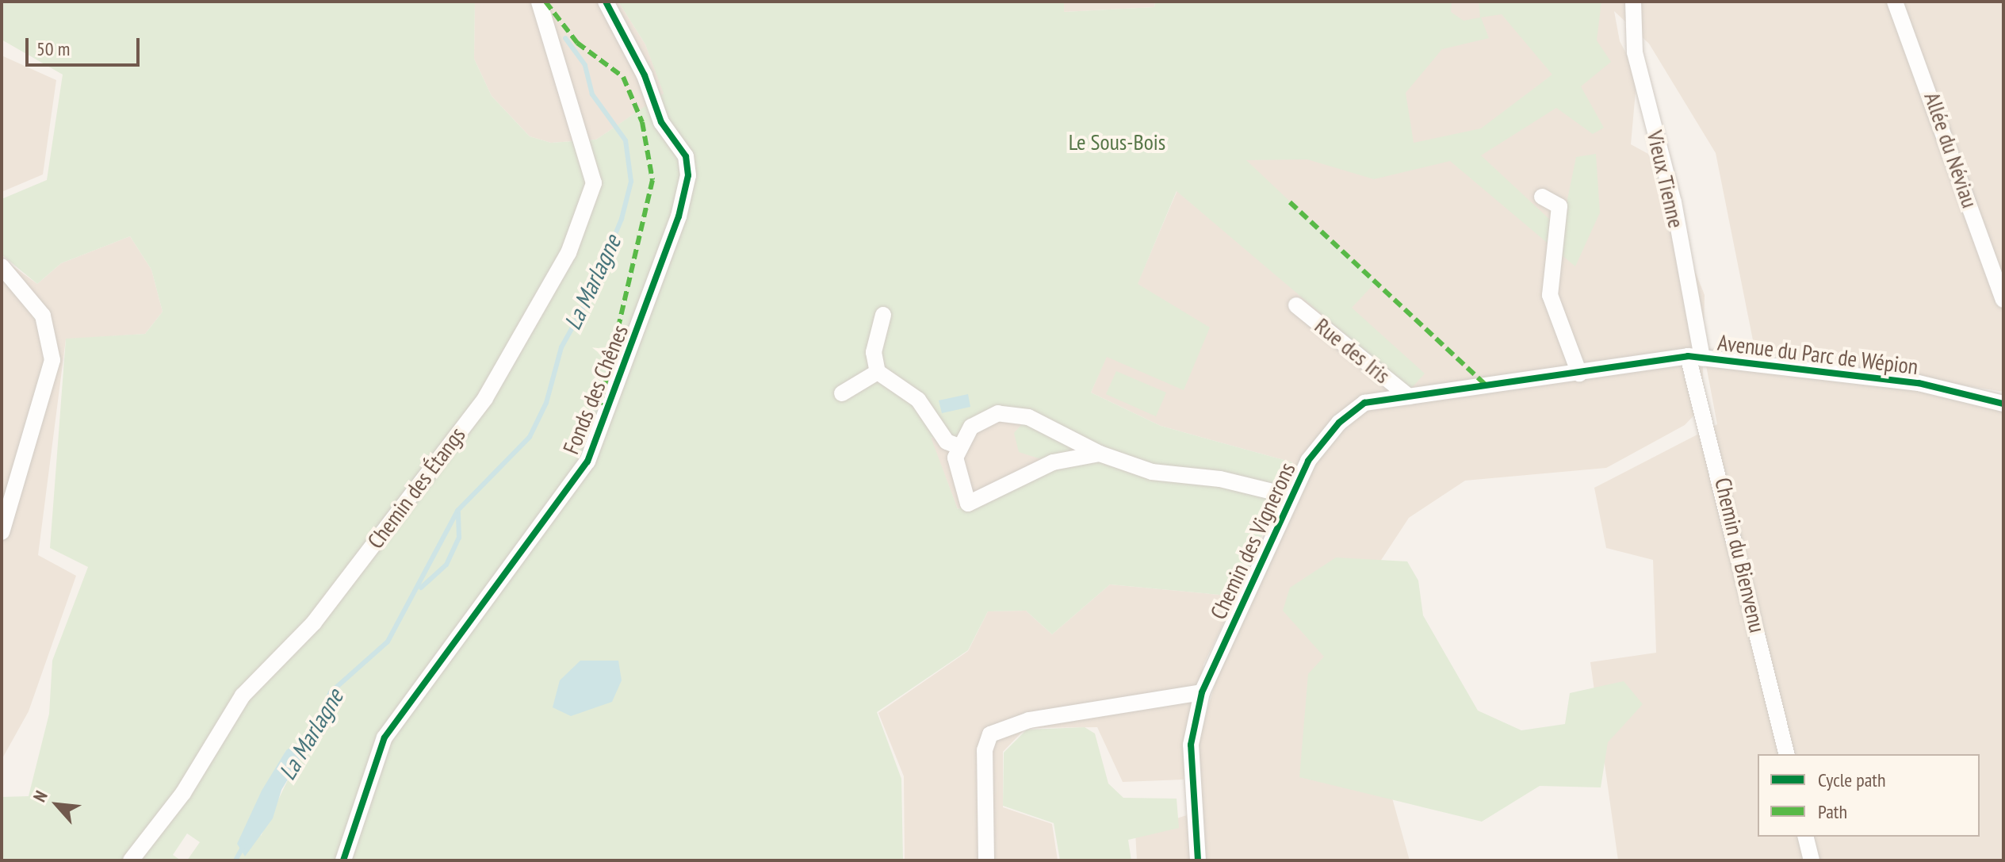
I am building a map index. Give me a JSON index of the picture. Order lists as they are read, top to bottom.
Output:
{
  "streets": {
    "street": [
      "Allée du Néviau",
      "Vieux Tienne",
      "Rue des Iris",
      "Avenue du Parc de Wépion",
      "Fonds des Chênes",
      "Chemin des Étangs",
      "Chemin des Vignerons",
      "Chemin du Bienvenu"
    ]
  },
  "crossings": [
    ["Vieux Tienne", "Avenue du Parc de Wépion"],
    ["Vieux Tienne", "Chemin des Vignerons"],
    ["Vieux Tienne", "Chemin du Bienvenu"],
    ["Rue des Iris", "Chemin des Vignerons"],
    ["Avenue du Parc de Wépion", "Chemin des Vignerons"],
    ["Avenue du Parc de Wépion", "Chemin du Bienvenu"],
    ["Chemin des Vignerons", "Chemin du Bienvenu"]
  ],
  "water": ["La Marlagne"],
  "parks": ["Le Sous-Bois"],
  "legend": ["Cycle path", "Path"],
  "scale_bar": "50 m",
  "north": "top left"
}
